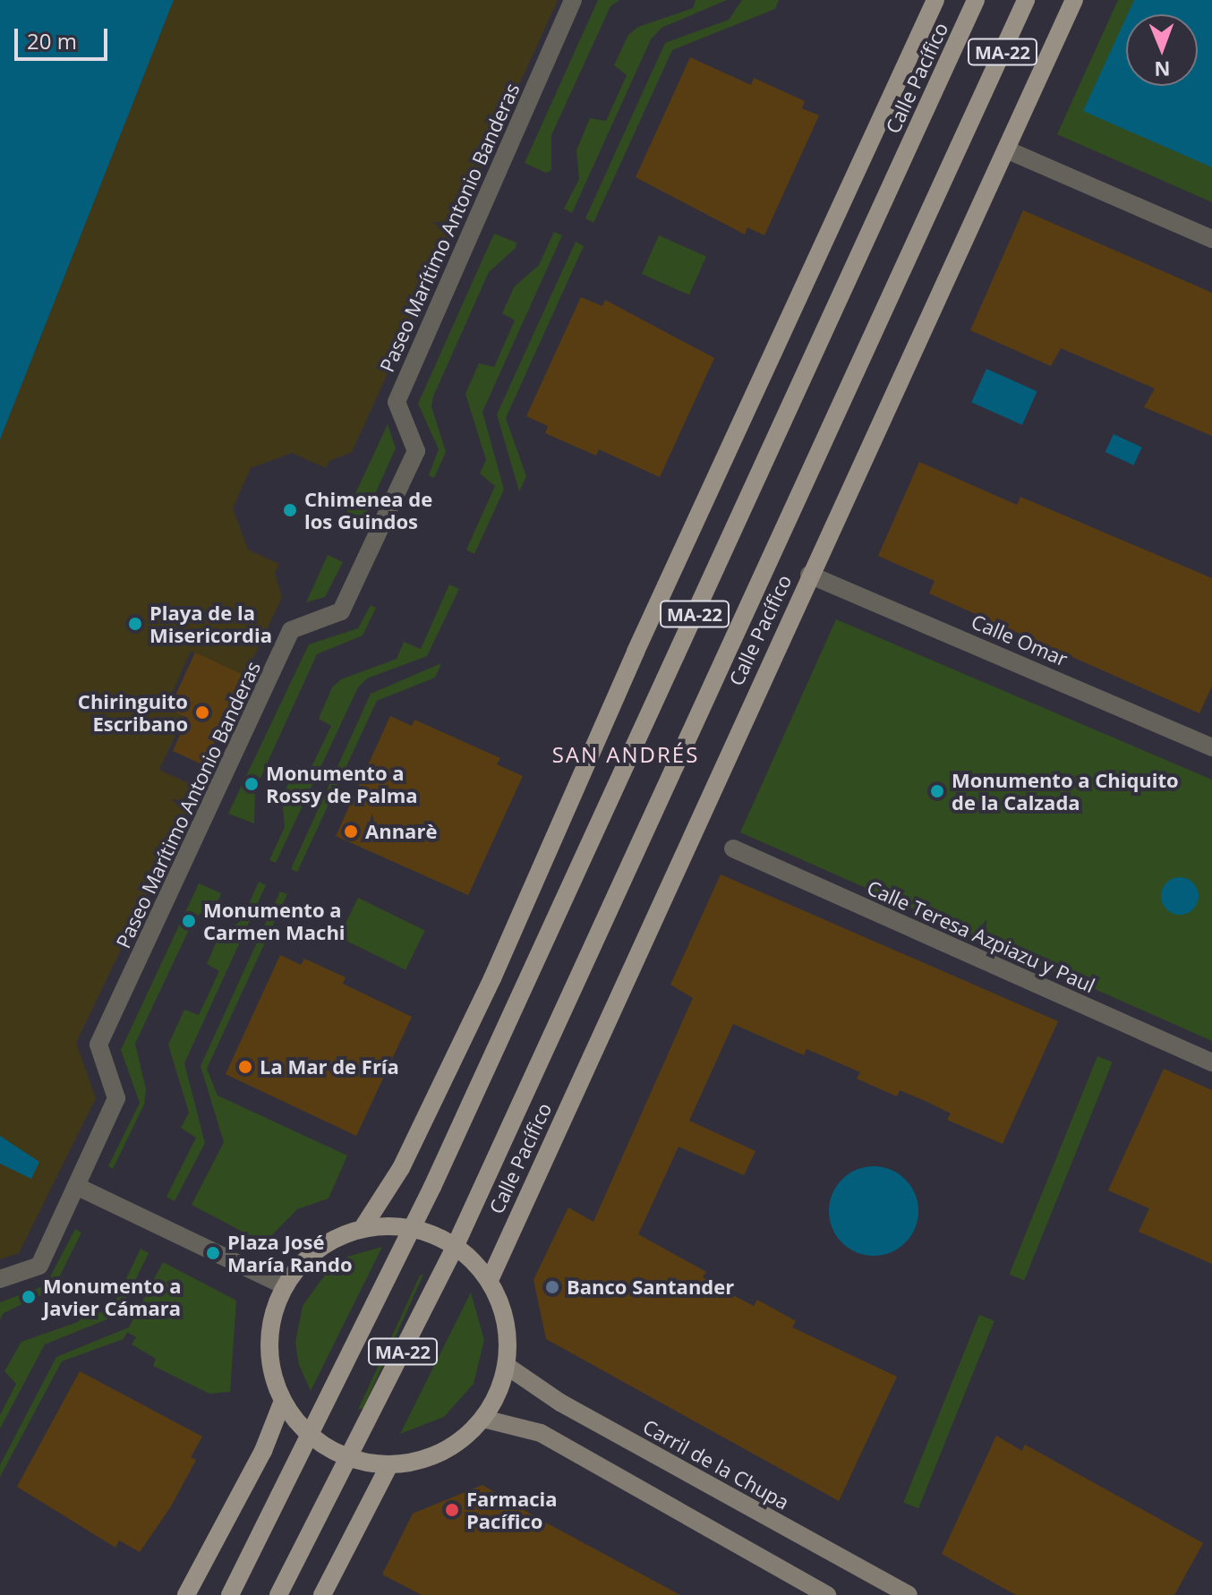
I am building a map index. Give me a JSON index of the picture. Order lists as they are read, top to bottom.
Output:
{
  "streets": {
    "main road": ["MA-22", "Calle Pacífico", "Carril de la Chupa"],
    "street": ["Paseo Marítimo Antonio Banderas", "Calle Omar", "Calle Teresa Azpiazu y Paul"]
  },
  "crossings": [
    ["Calle Pacífico", "Calle Omar"]
  ],
  "districts": ["SAN ANDRÉS"],
  "places": [
    "Chimenea de los Guindos",
    "Playa de la Misericordia",
    "Chiringuito Escribano",
    "Monumento a Rossy de Palma",
    "Monumento a Chiquito de la Calzada",
    "Annarè",
    "Monumento a Carmen Machi",
    "La Mar de Fría",
    "Plaza José María Rando",
    "Banco Santander",
    "Monumento a Javier Cámara",
    "Farmacia Pacífico"
  ],
  "scale_bar": "20 m",
  "north": "bottom"
}
